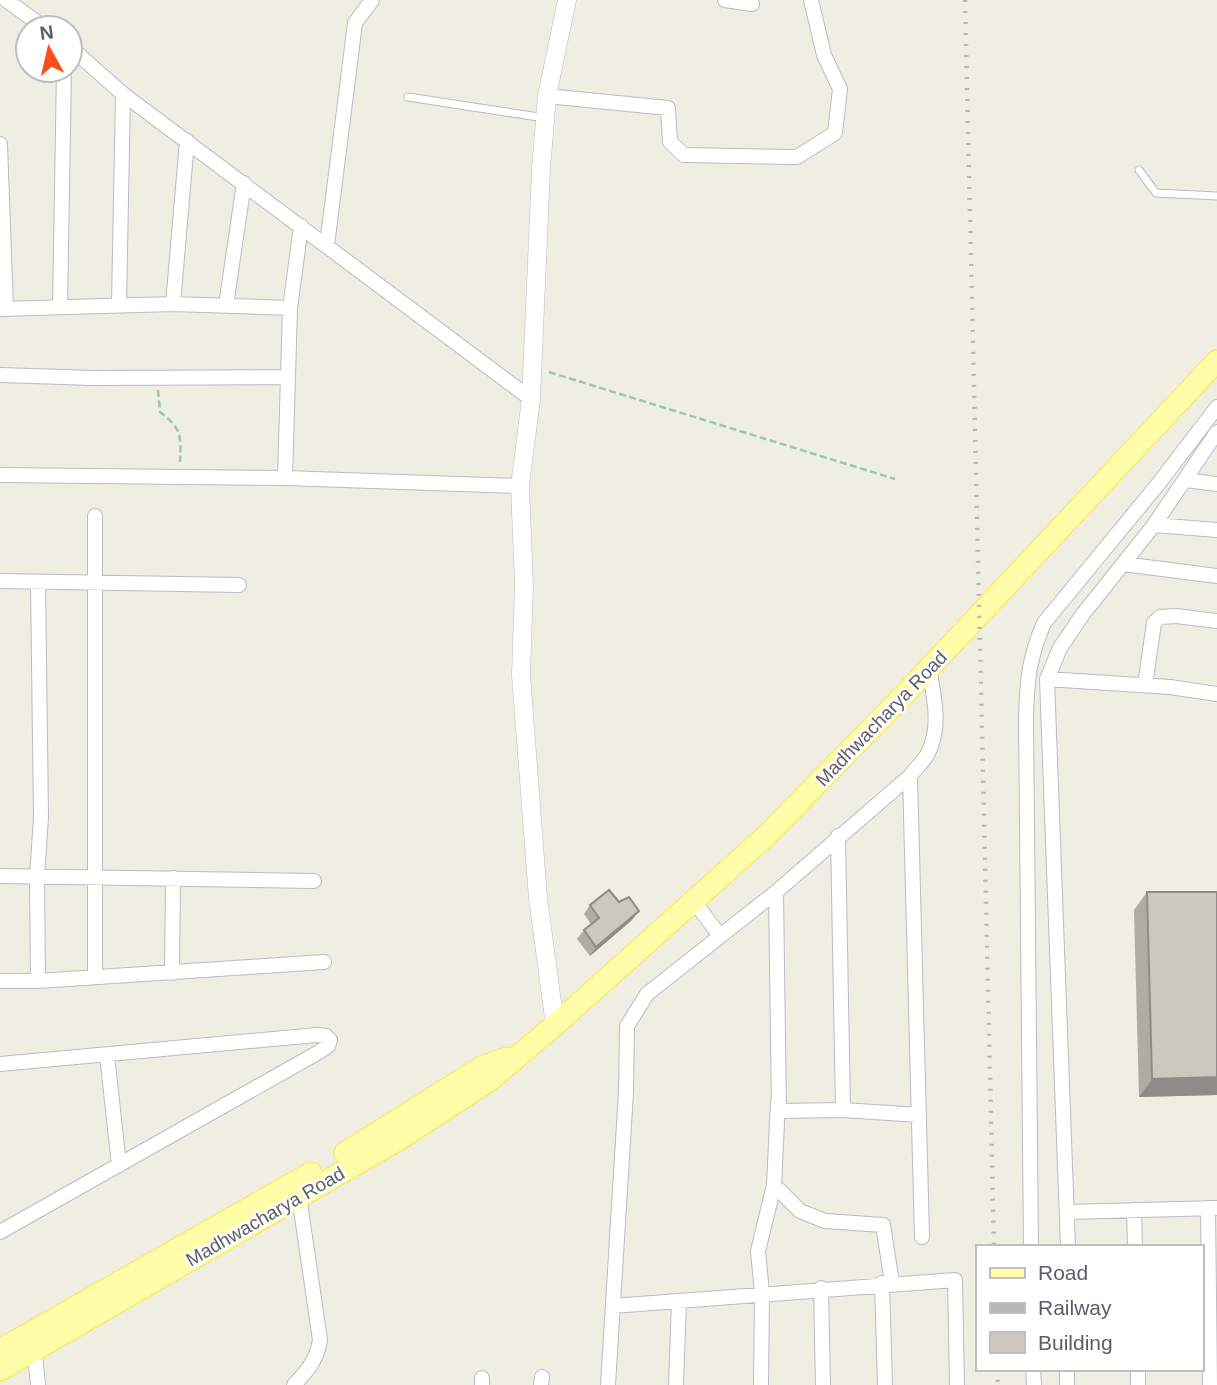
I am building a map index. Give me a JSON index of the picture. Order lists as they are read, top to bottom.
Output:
{
  "streets": {
    "main road": ["Madhwacharya Road"]
  },
  "legend": ["Road", "Railway", "Building"],
  "north": "top"
}
